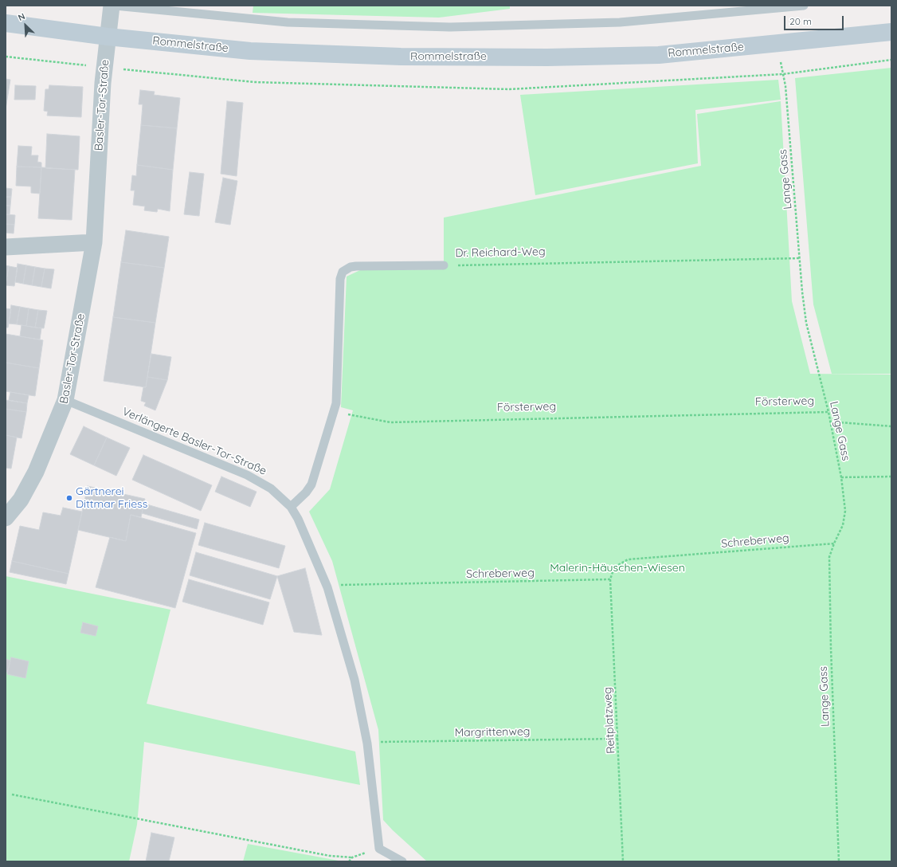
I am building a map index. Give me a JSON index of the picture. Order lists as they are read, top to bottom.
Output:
{
  "streets": {
    "main road": ["Rommelstraße"],
    "street": ["Basler-Tor-Straße"],
    "lane": ["Dr. Reichard-Weg", "Verlängerte Basler-Tor-Straße"],
    "path": [
      "Lange Gass",
      "Försterweg",
      "Schreberweg",
      "Reitplatzweg",
      "Margrittenweg"
    ]
  },
  "crossings": [
    ["Rommelstraße", "Basler-Tor-Straße"],
    ["Rommelstraße", "Lange Gass"],
    ["Basler-Tor-Straße", "Verlängerte Basler-Tor-Straße"],
    ["Lange Gass", "Dr. Reichard-Weg"],
    ["Lange Gass", "Försterweg"],
    ["Lange Gass", "Schreberweg"],
    ["Dr. Reichard-Weg", "Försterweg"],
    ["Verlängerte Basler-Tor-Straße", "Schreberweg"],
    ["Verlängerte Basler-Tor-Straße", "Margrittenweg"],
    ["Schreberweg", "Reitplatzweg"],
    ["Reitplatzweg", "Margrittenweg"]
  ],
  "parks": ["Malerin-Häuschen-Wiesen"],
  "places": ["Gärtnerei Dittmar Friess"],
  "scale_bar": "20 m",
  "north": "top left"
}
